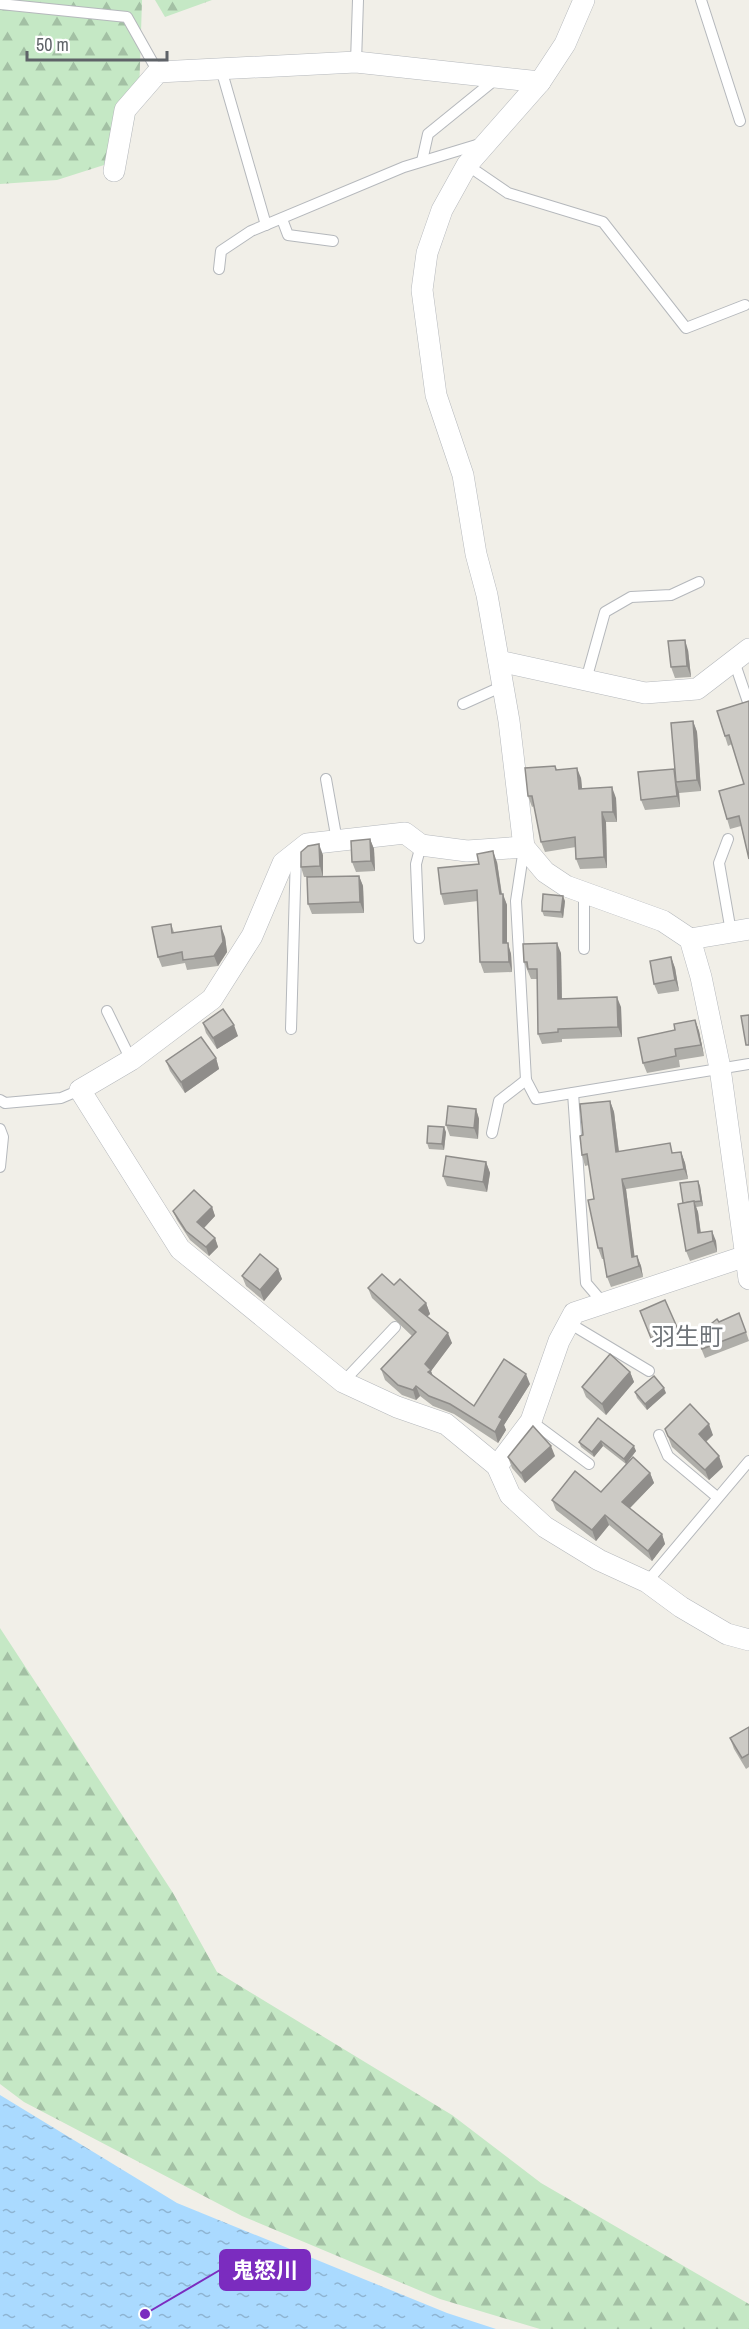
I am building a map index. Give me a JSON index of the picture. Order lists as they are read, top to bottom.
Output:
{
  "districts": ["羽生町"],
  "places": ["鬼怒川"],
  "scale_bar": "50 m"
}
